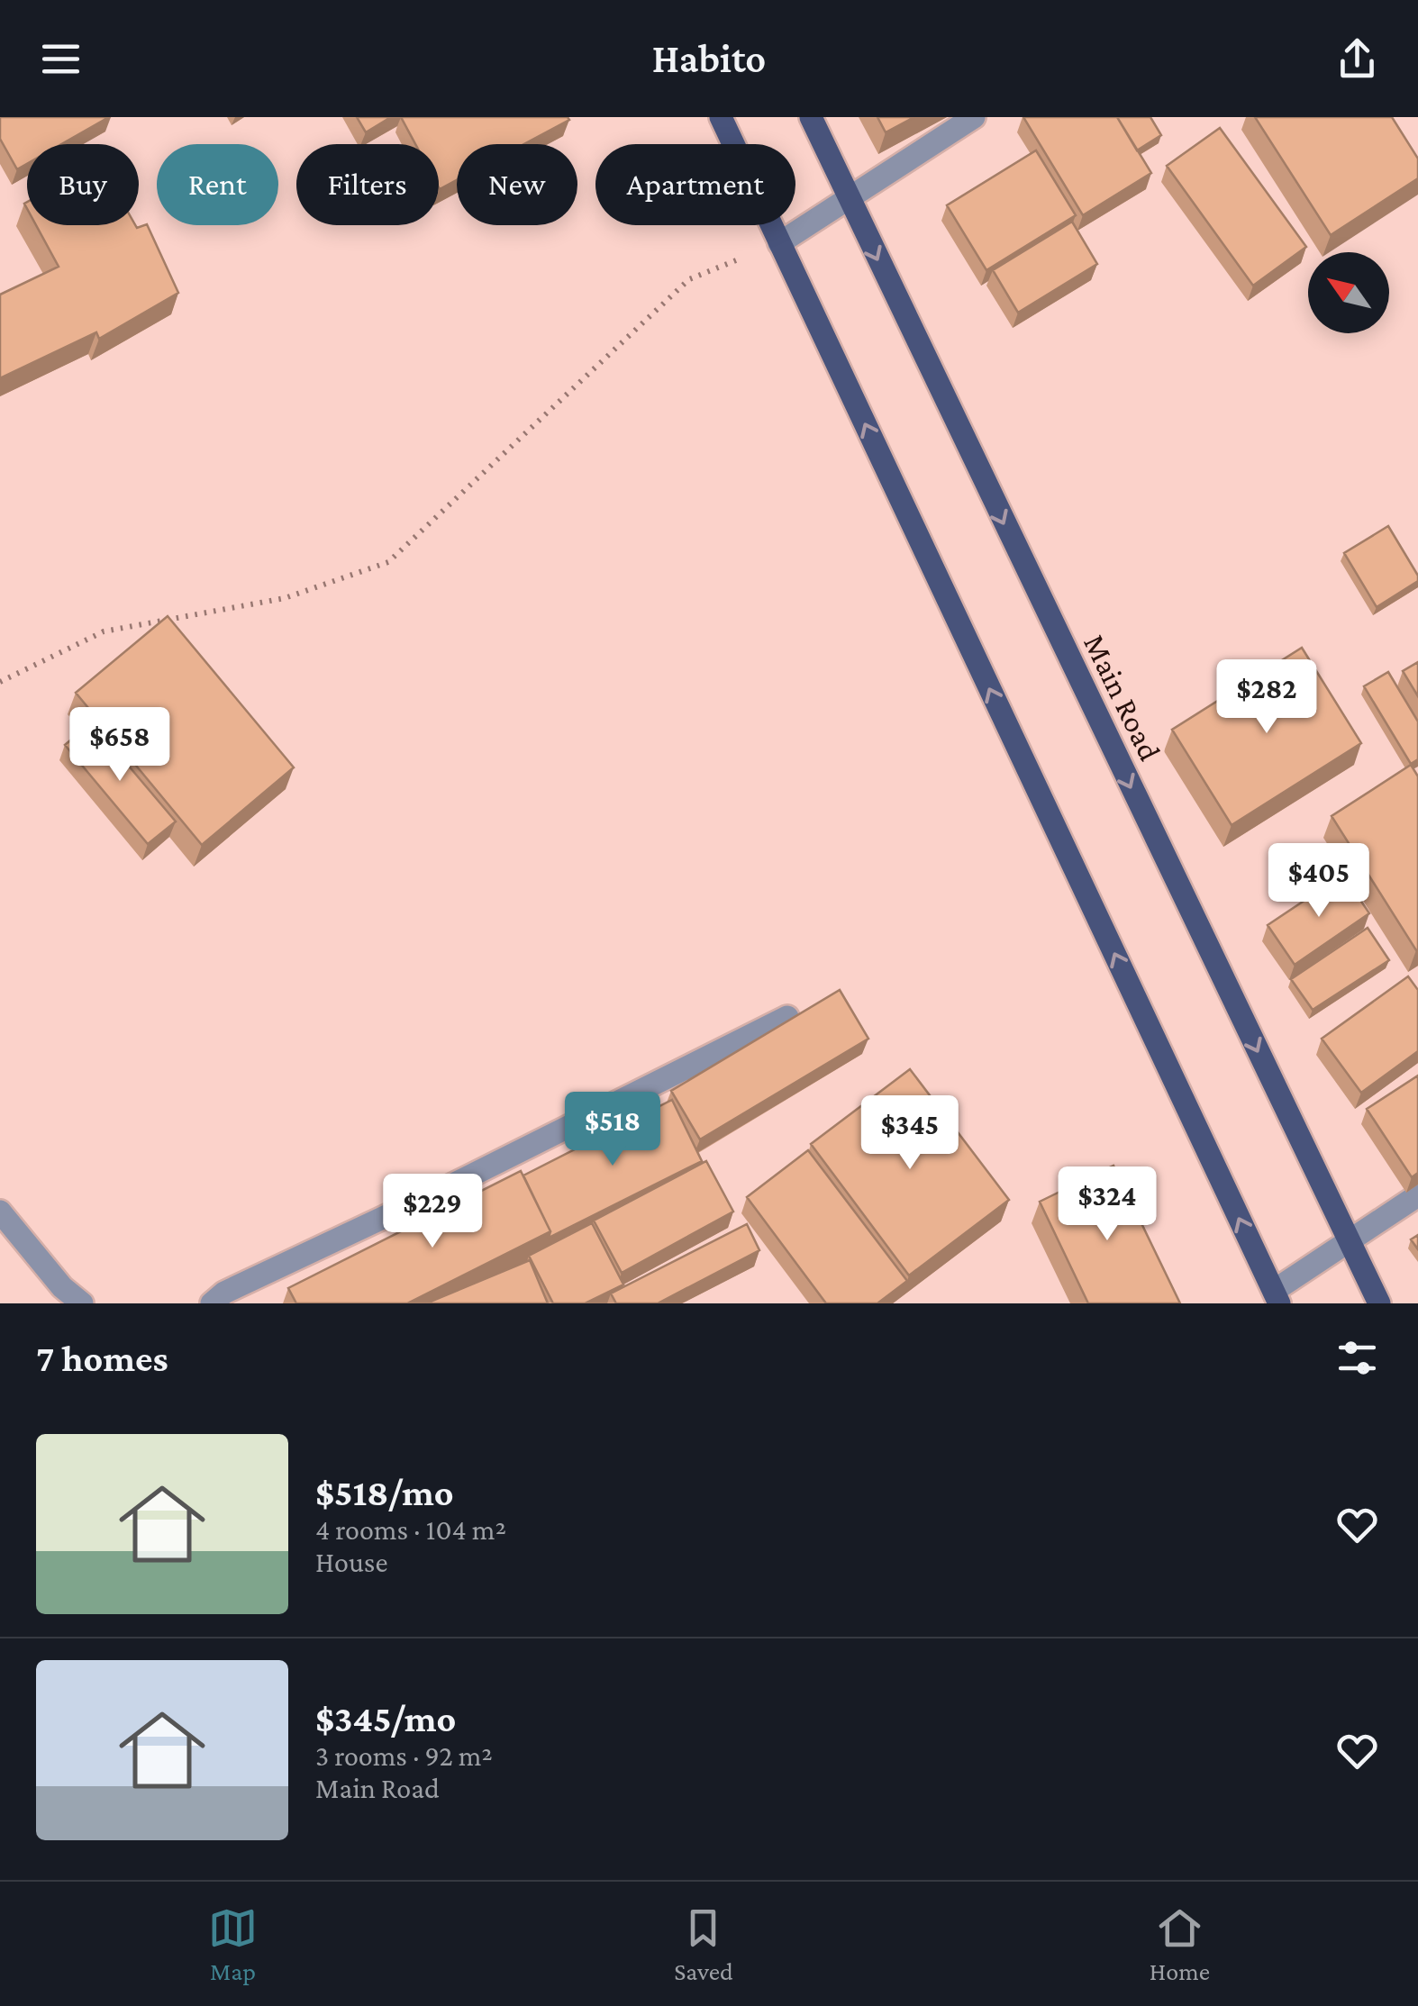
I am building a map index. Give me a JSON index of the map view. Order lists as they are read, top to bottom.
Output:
{
  "streets": {
    "main road": ["Main Road"]
  },
  "north": "top left",
  "page": {
    "header": "Habito",
    "chip": [
      "Buy",
      "Rent",
      "Filters",
      "New",
      "Apartment"
    ],
    "price": [
      "$282",
      "$658",
      "$405",
      "$518",
      "$345",
      "$324",
      "$229"
    ],
    "heading": "7 homes",
    "list": [
      {
        "name": "$518/mo",
        "note": "4 rooms · 104 m² · House"
      },
      {
        "name": "$345/mo",
        "note": "3 rooms · 92 m² · Main Road"
      }
    ],
    "tabs": ["Map", "Saved", "Home"]
  }
}
